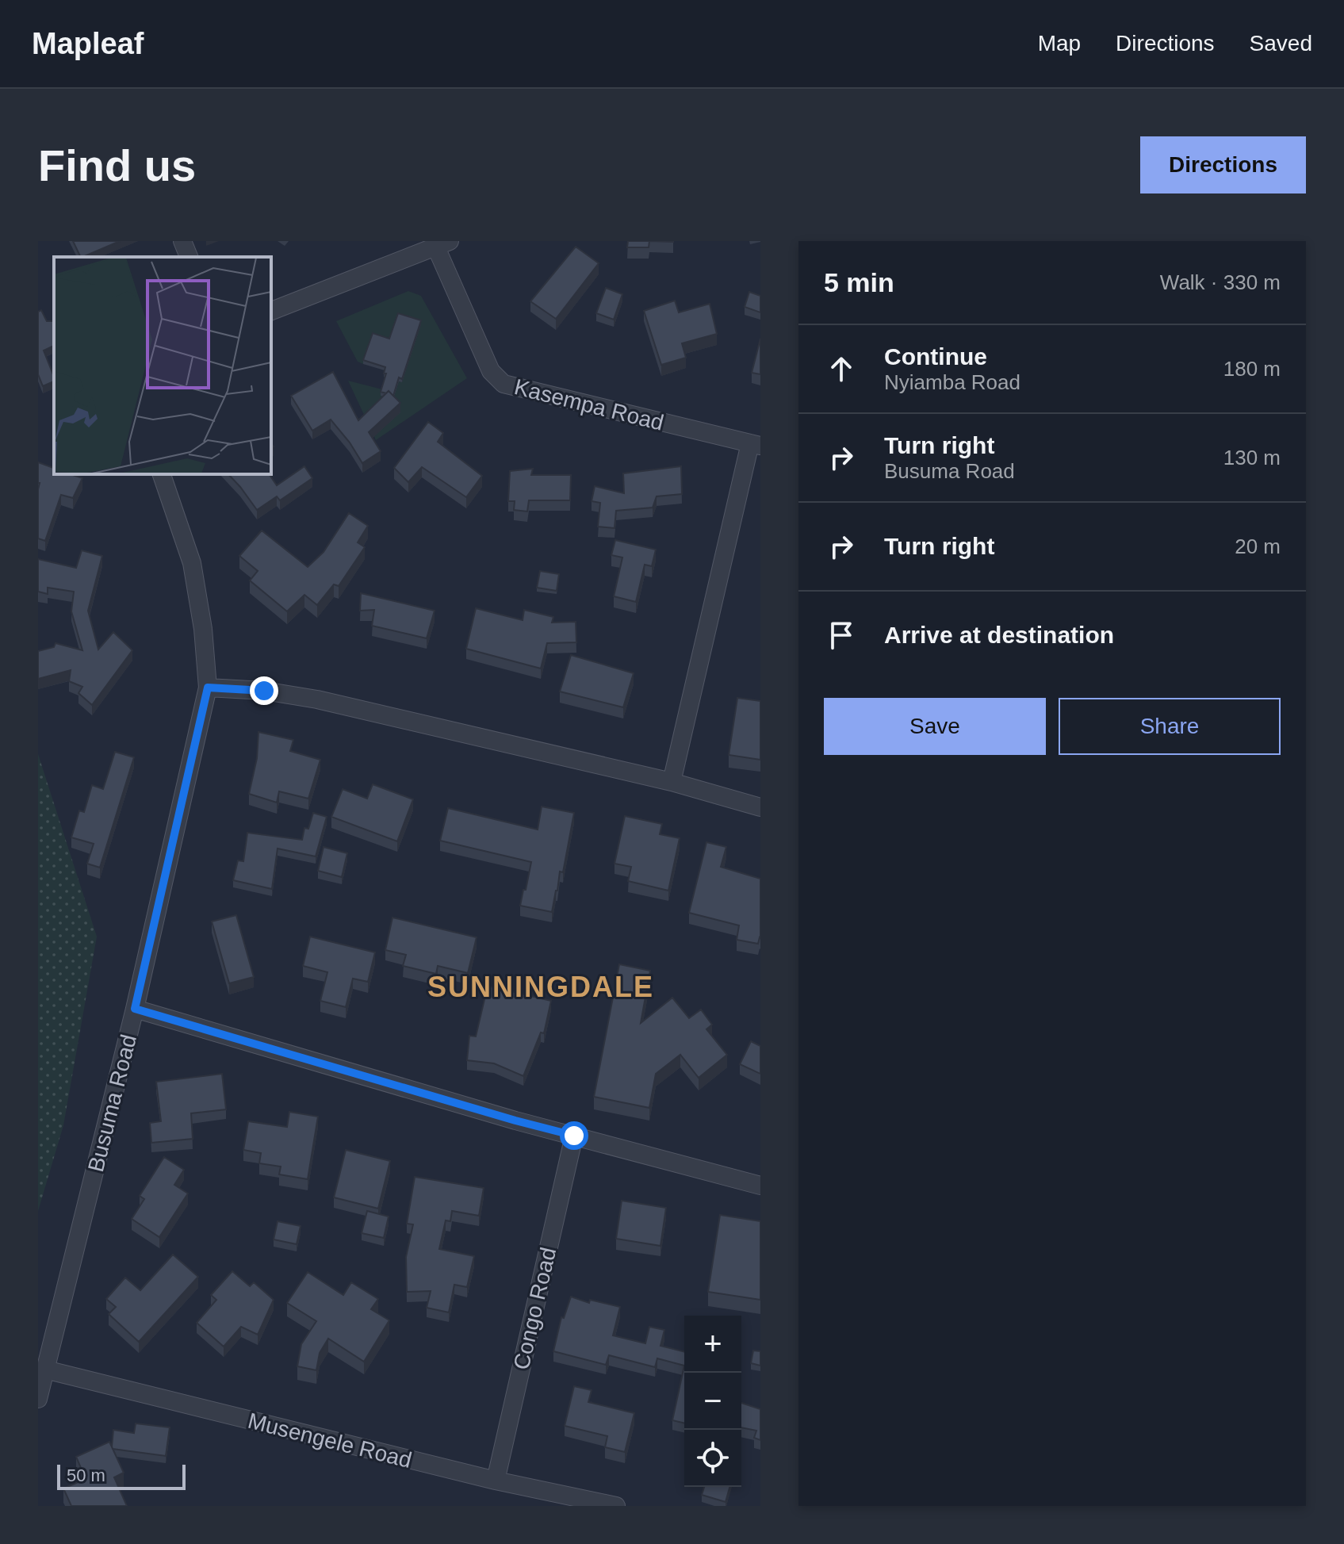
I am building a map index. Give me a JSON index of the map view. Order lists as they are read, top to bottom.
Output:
{
  "streets": {
    "street": [
      "Kasempa Road",
      "Busuma Road",
      "Congo Road",
      "Musengele Road"
    ]
  },
  "crossings": [
    ["Busuma Road", "Musengele Road"],
    ["Congo Road", "Musengele Road"]
  ],
  "districts": ["SUNNINGDALE"],
  "scale_bar": "50 m",
  "page": {
    "header": "Mapleaf",
    "nav": ["Map", "Directions", "Saved"],
    "buttons": [
      "Directions",
      ["Save", "Share"]
    ],
    "title": "Find us",
    "heading": ["5 min", "Walk · 330 m"],
    "list": [
      ["Continue", "Nyiamba Road", "180 m"],
      ["Turn right", "Busuma Road", "130 m"],
      ["Turn right", "20 m"],
      "Arrive at destination"
    ],
    "map_buttons": ["+", "−"],
    "scale": "50 m"
  }
}
